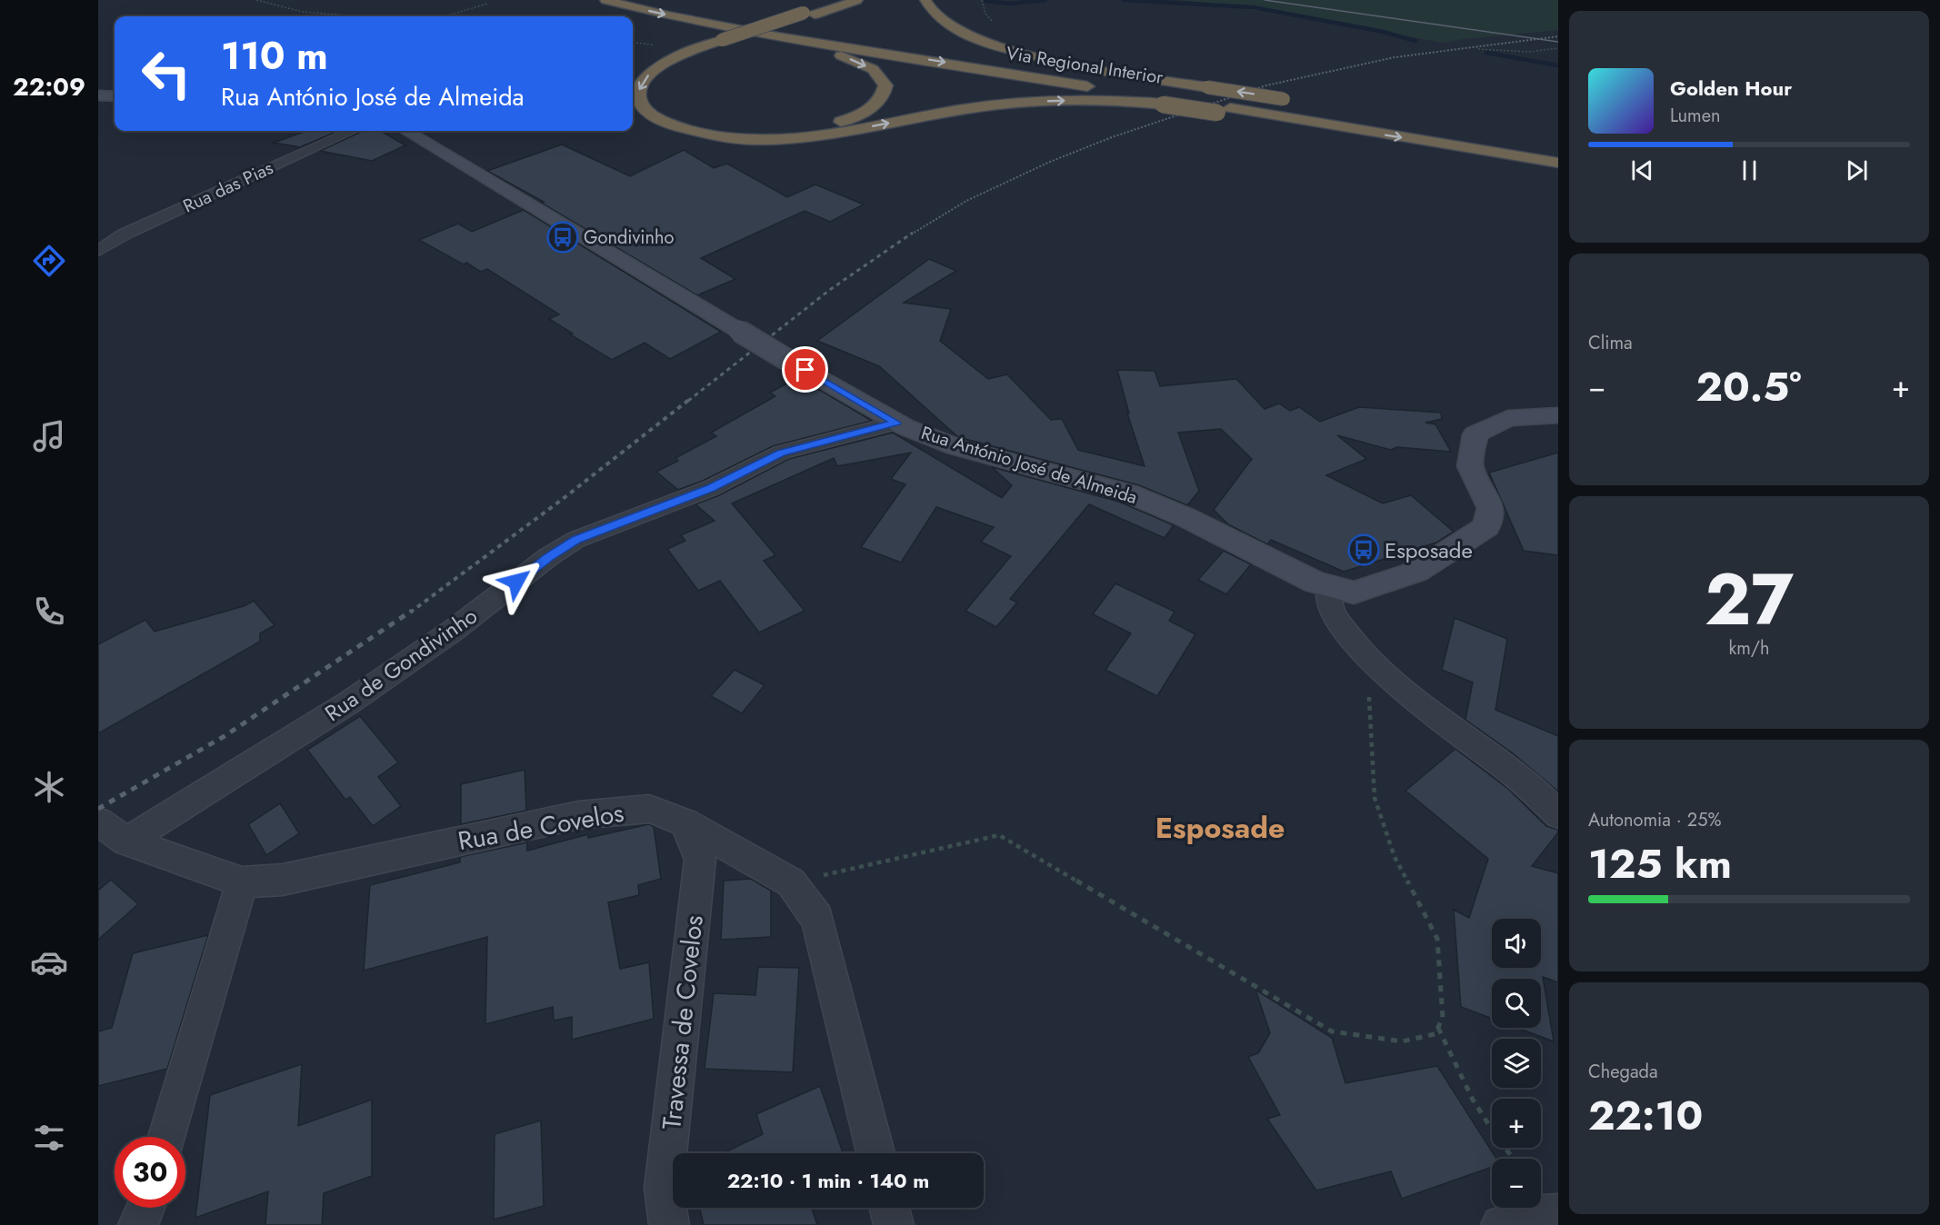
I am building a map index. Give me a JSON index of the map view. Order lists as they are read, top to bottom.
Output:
{
  "streets": {
    "highway": ["Via Regional Interior"],
    "main road": ["Rua António José de Almeida"],
    "street": [
      "Rua das Pias",
      "Rua de Gondivinho",
      "Rua de Covelos",
      "Travessa de Covelos"
    ]
  },
  "crossings": [
    ["Rua António José de Almeida", "Rua de Gondivinho"],
    ["Rua de Covelos", "Travessa de Covelos"]
  ],
  "districts": ["Esposade"],
  "places": {
    "bus stop": ["Gondivinho", "Esposade"]
  },
  "page": {
    "tabs": "22:09",
    "turn": ["110 m", "Rua António José de Almeida"],
    "song": ["Golden Hour", "Lumen"],
    "tile": [
      "Clima",
      ["27", "km/h"],
      ["Autonomia · 25%", "125 km"],
      ["Chegada", "22:10"]
    ],
    "heat": ["−", "20.5°", "+"],
    "map_buttons": ["+", "−"],
    "limit": "30",
    "trip": "22:10 · 1 min · 140 m"
  }
}
